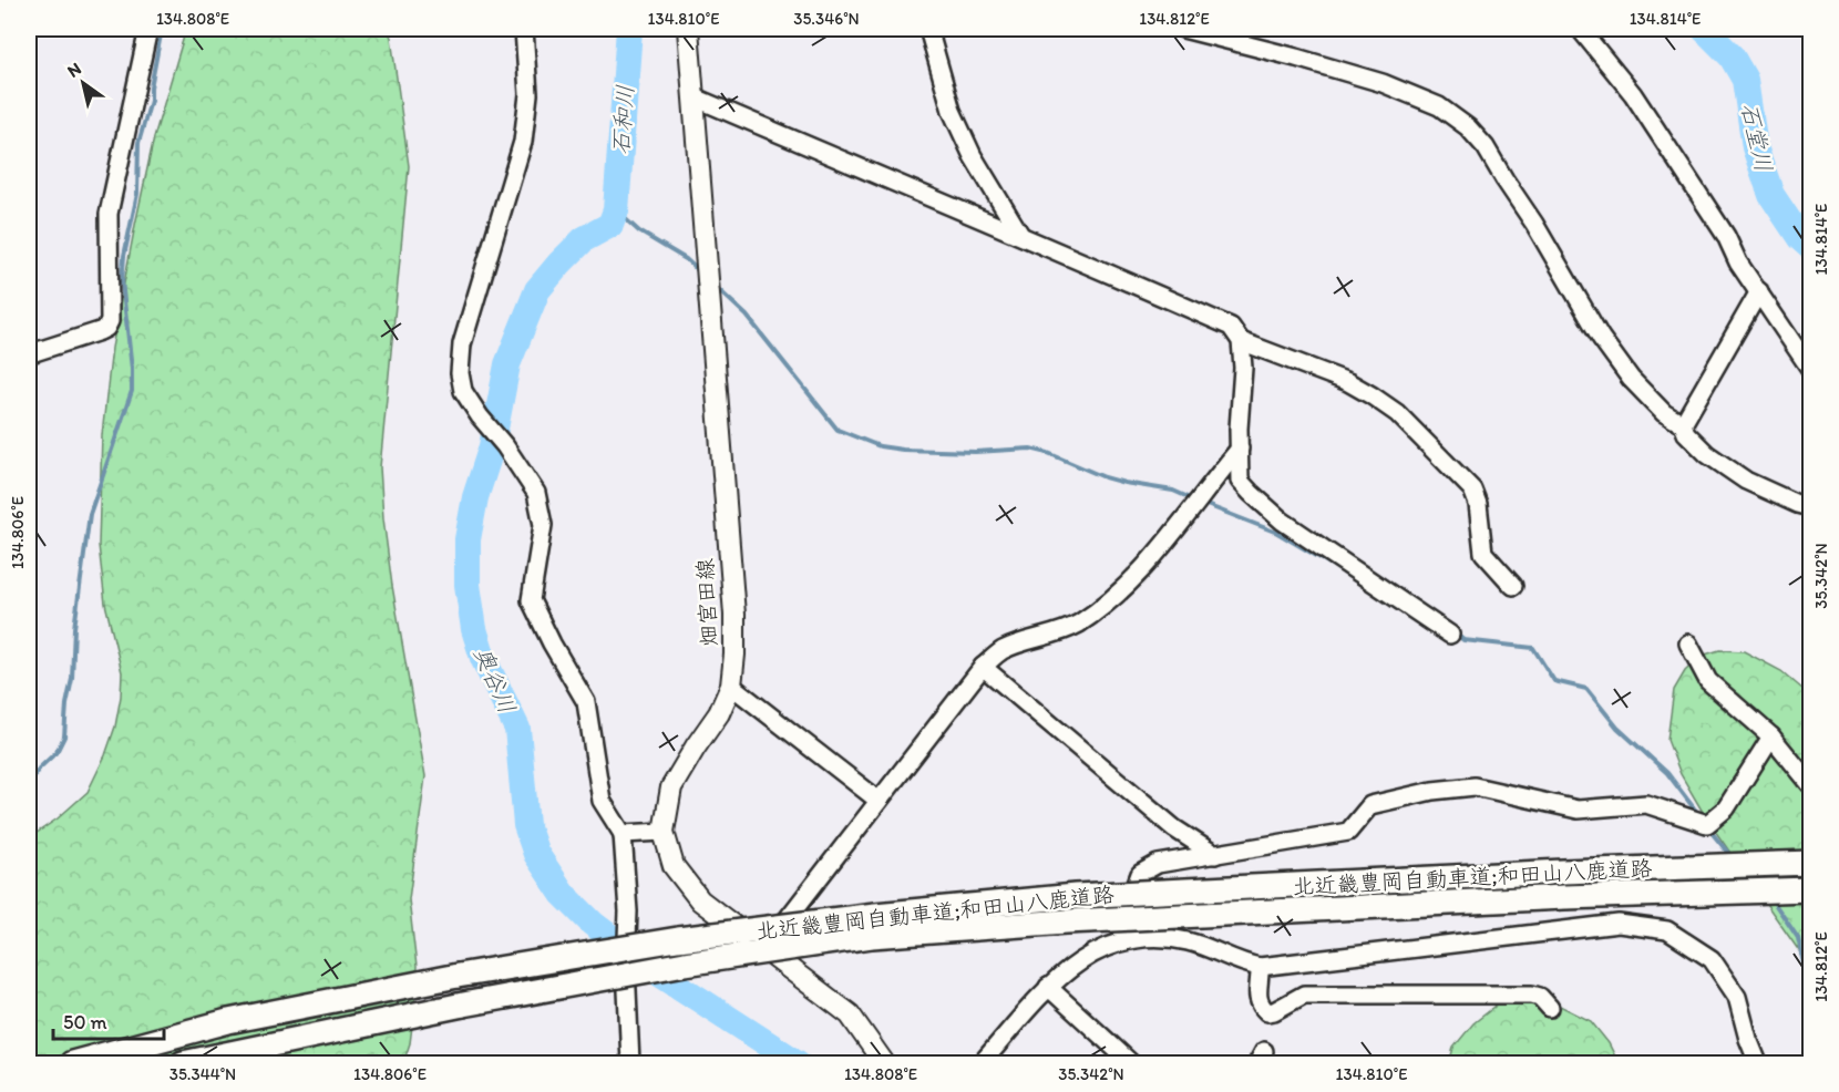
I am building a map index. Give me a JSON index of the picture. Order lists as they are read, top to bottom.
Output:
{
  "streets": {
    "highway": ["北近畿豊岡自動車道;和田山八鹿道路"],
    "main road": ["畑宮田線"]
  },
  "water": ["石和川", "石堂川", "奥谷川"],
  "scale_bar": "50 m",
  "north": "top left",
  "coordinates": [
    "134.808°E",
    "134.810°E",
    "35.346°N",
    "134.812°E",
    "134.814°E",
    "134.806°E",
    "35.342°N",
    "35.344°N"
  ]
}
